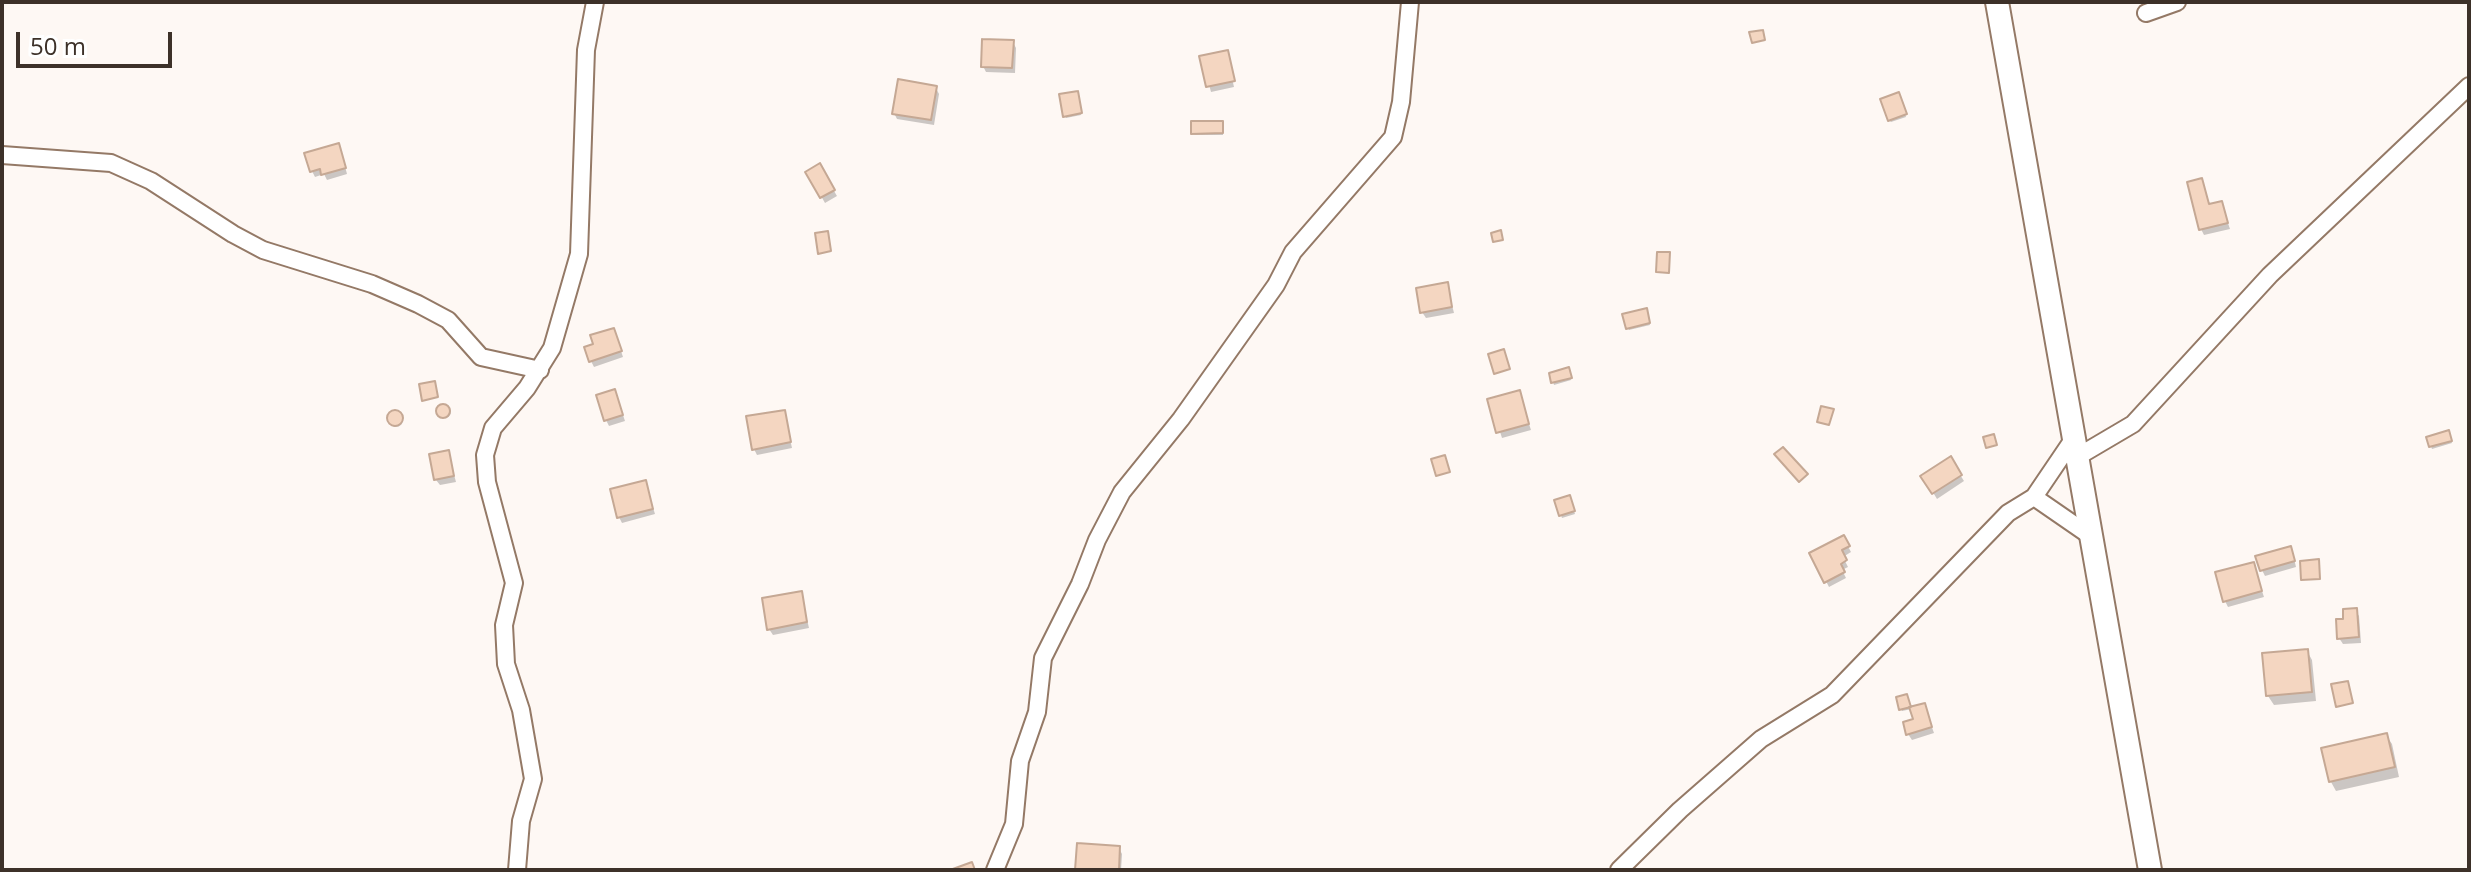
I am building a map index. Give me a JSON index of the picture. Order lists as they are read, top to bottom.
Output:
{
  "scale_bar": "50 m"
}
